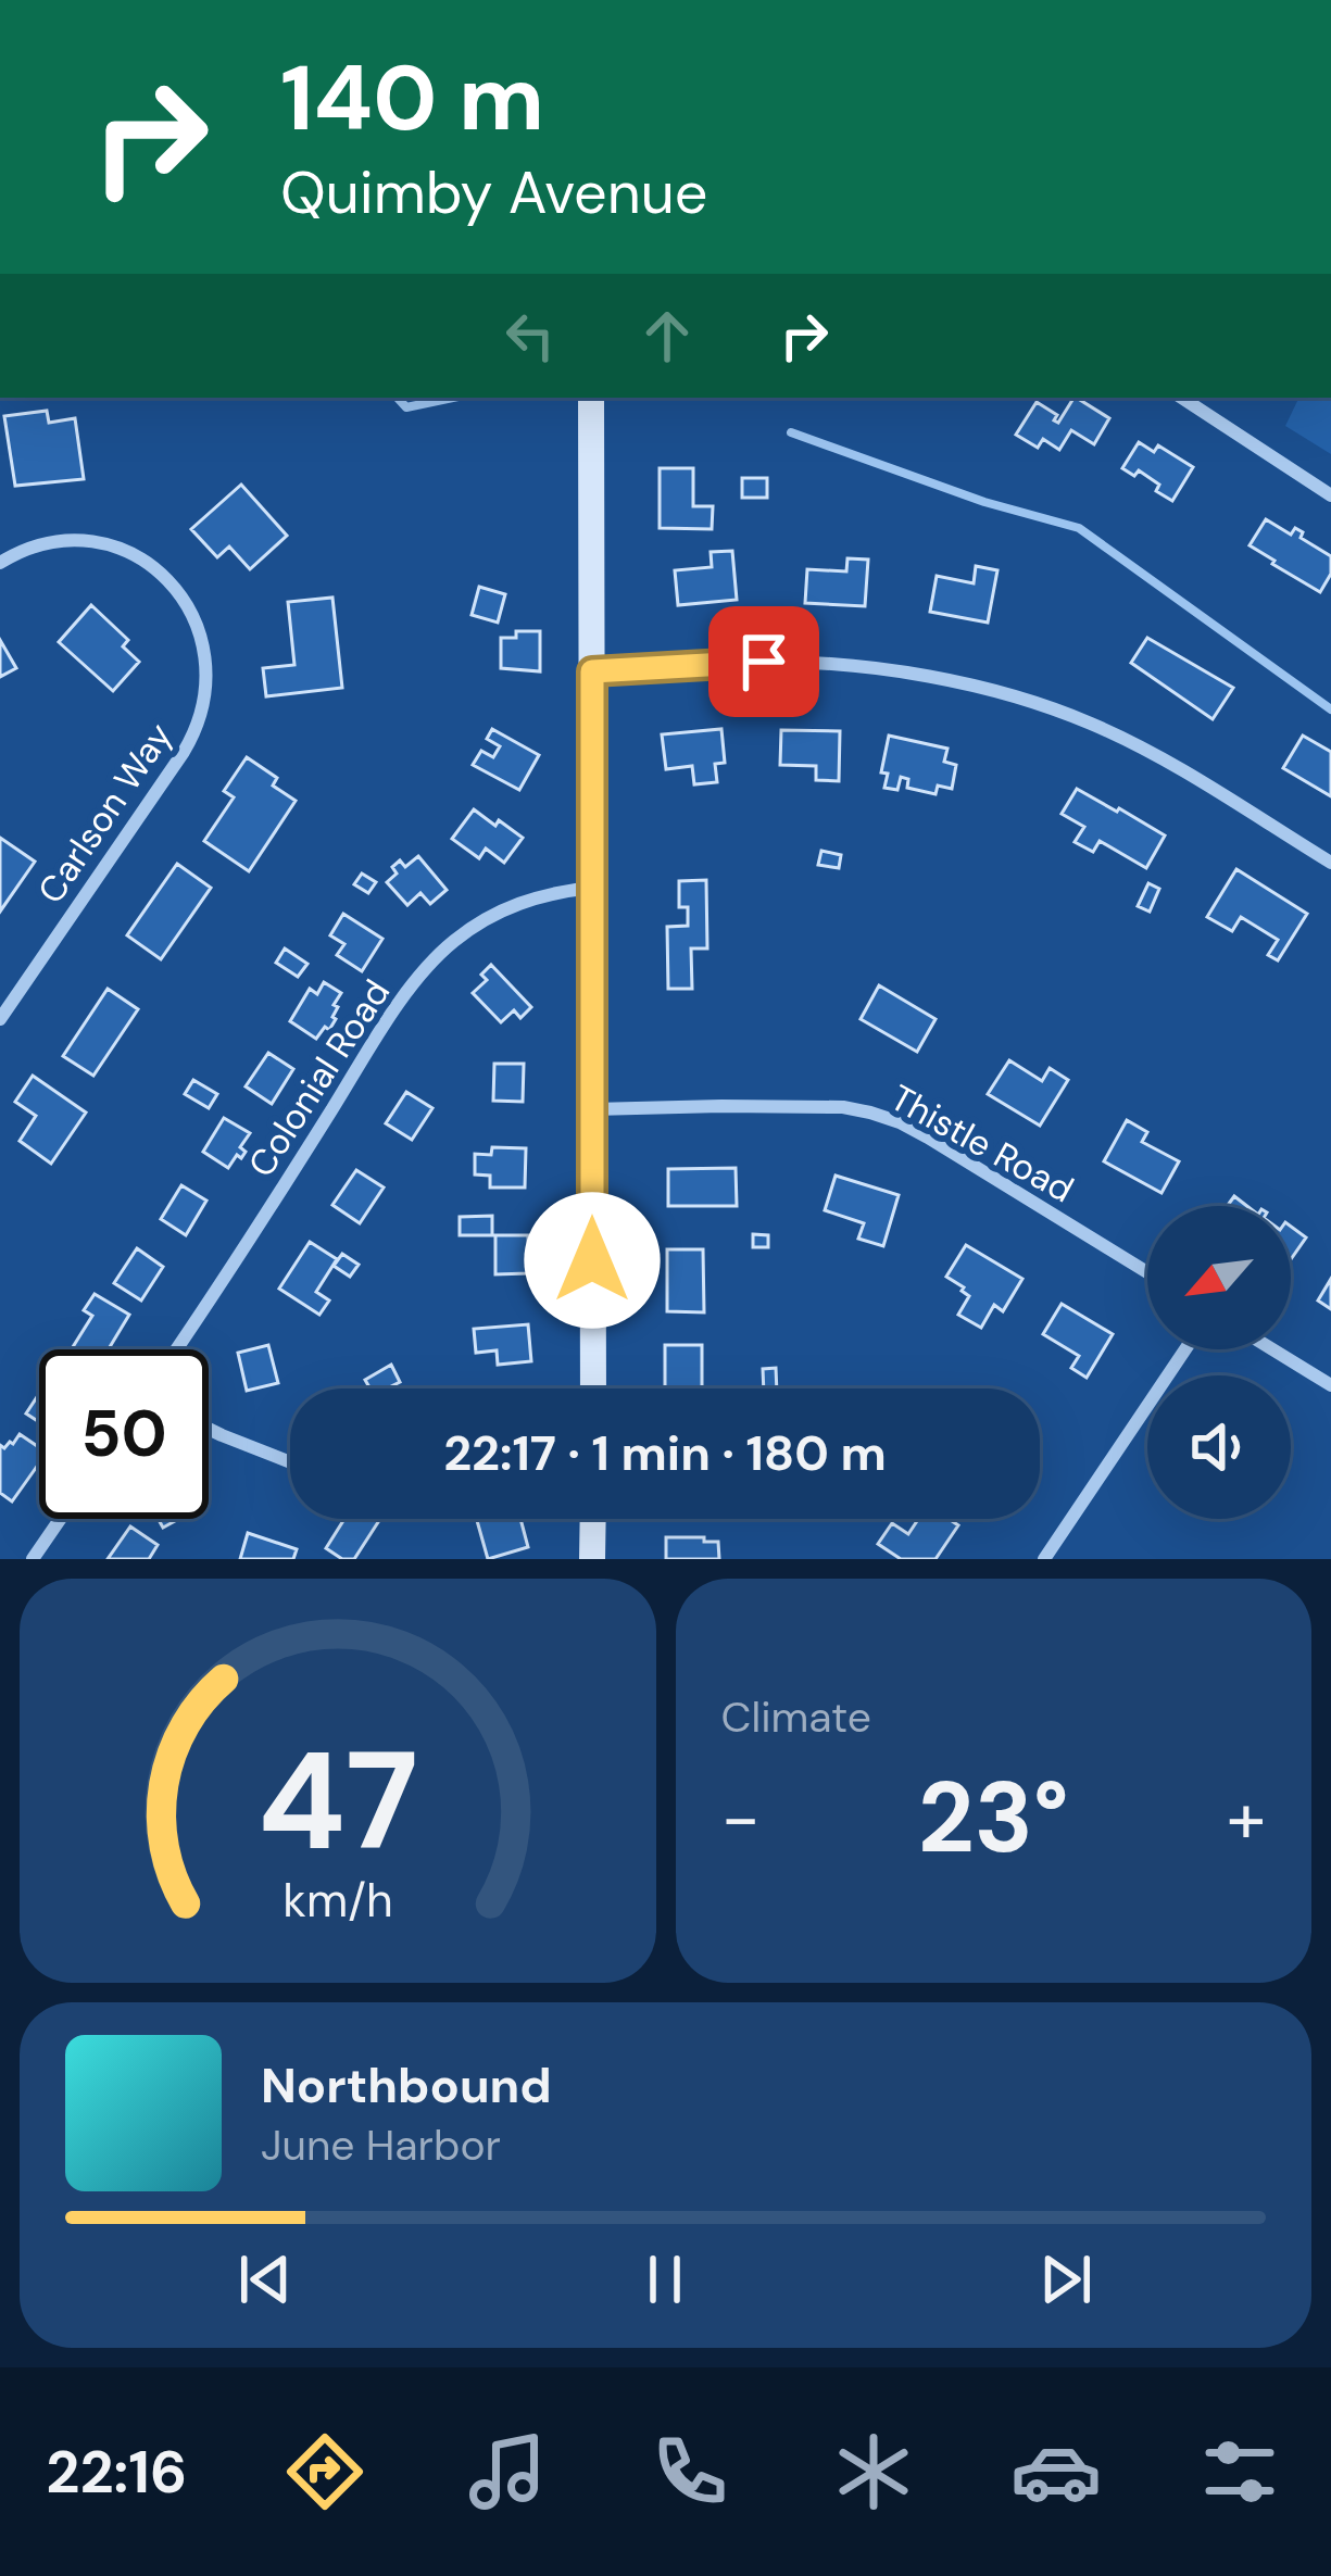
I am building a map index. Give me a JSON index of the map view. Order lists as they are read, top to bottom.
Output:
{
  "streets": {
    "street": ["Carlson Way", "Colonial Road", "Thistle Road"]
  },
  "north": "bottom left",
  "page": {
    "turn": ["140 m", "Quimby Avenue"],
    "limit": "50",
    "trip": "22:17 · 1 min · 180 m",
    "tile": "Climate",
    "heat": ["−", "23°", "+"],
    "song": ["Northbound", "June Harbor"],
    "tabs": "22:16",
    "gauge": ["47", "km/h"]
  }
}
